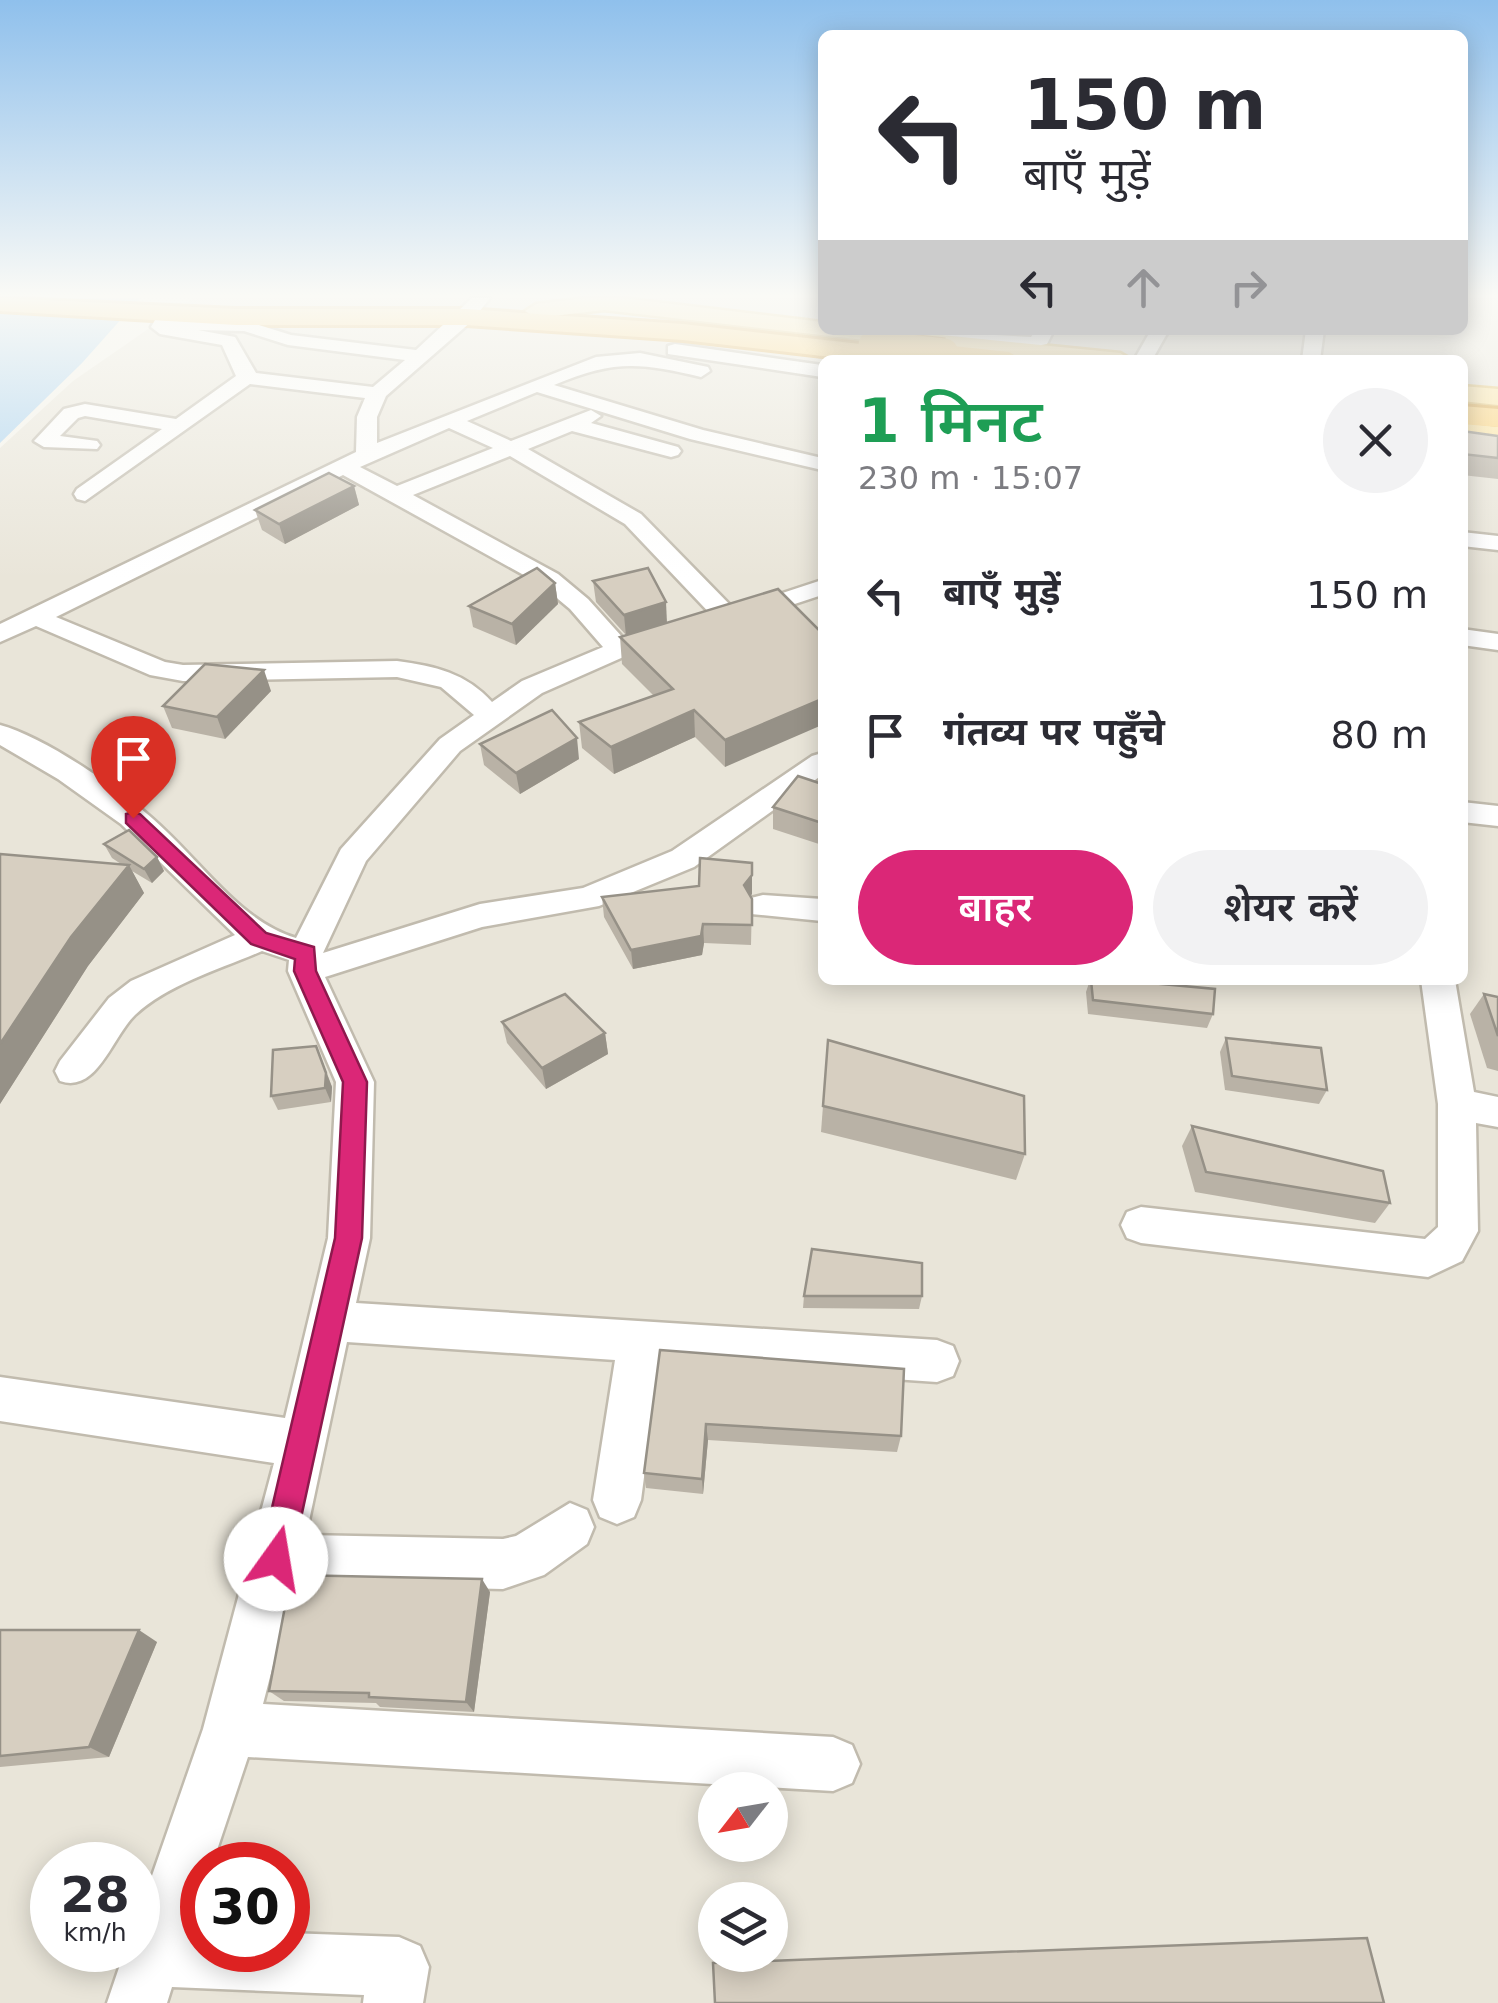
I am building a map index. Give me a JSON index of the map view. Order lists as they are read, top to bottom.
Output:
{
  "north": "bottom left",
  "page": {
    "turn": ["150 m", "बाएँ मुड़ें"],
    "heading": ["1 मिनट", "230 m · 15:07"],
    "list": [
      {
        "name": "बाएँ मुड़ें",
        "value": "150 m"
      },
      {
        "name": "गंतव्य पर पहुँचे",
        "value": "80 m"
      }
    ],
    "buttons": ["बाहर", "शेयर करें"],
    "speed": "28 km/h",
    "limit": "30"
  }
}
